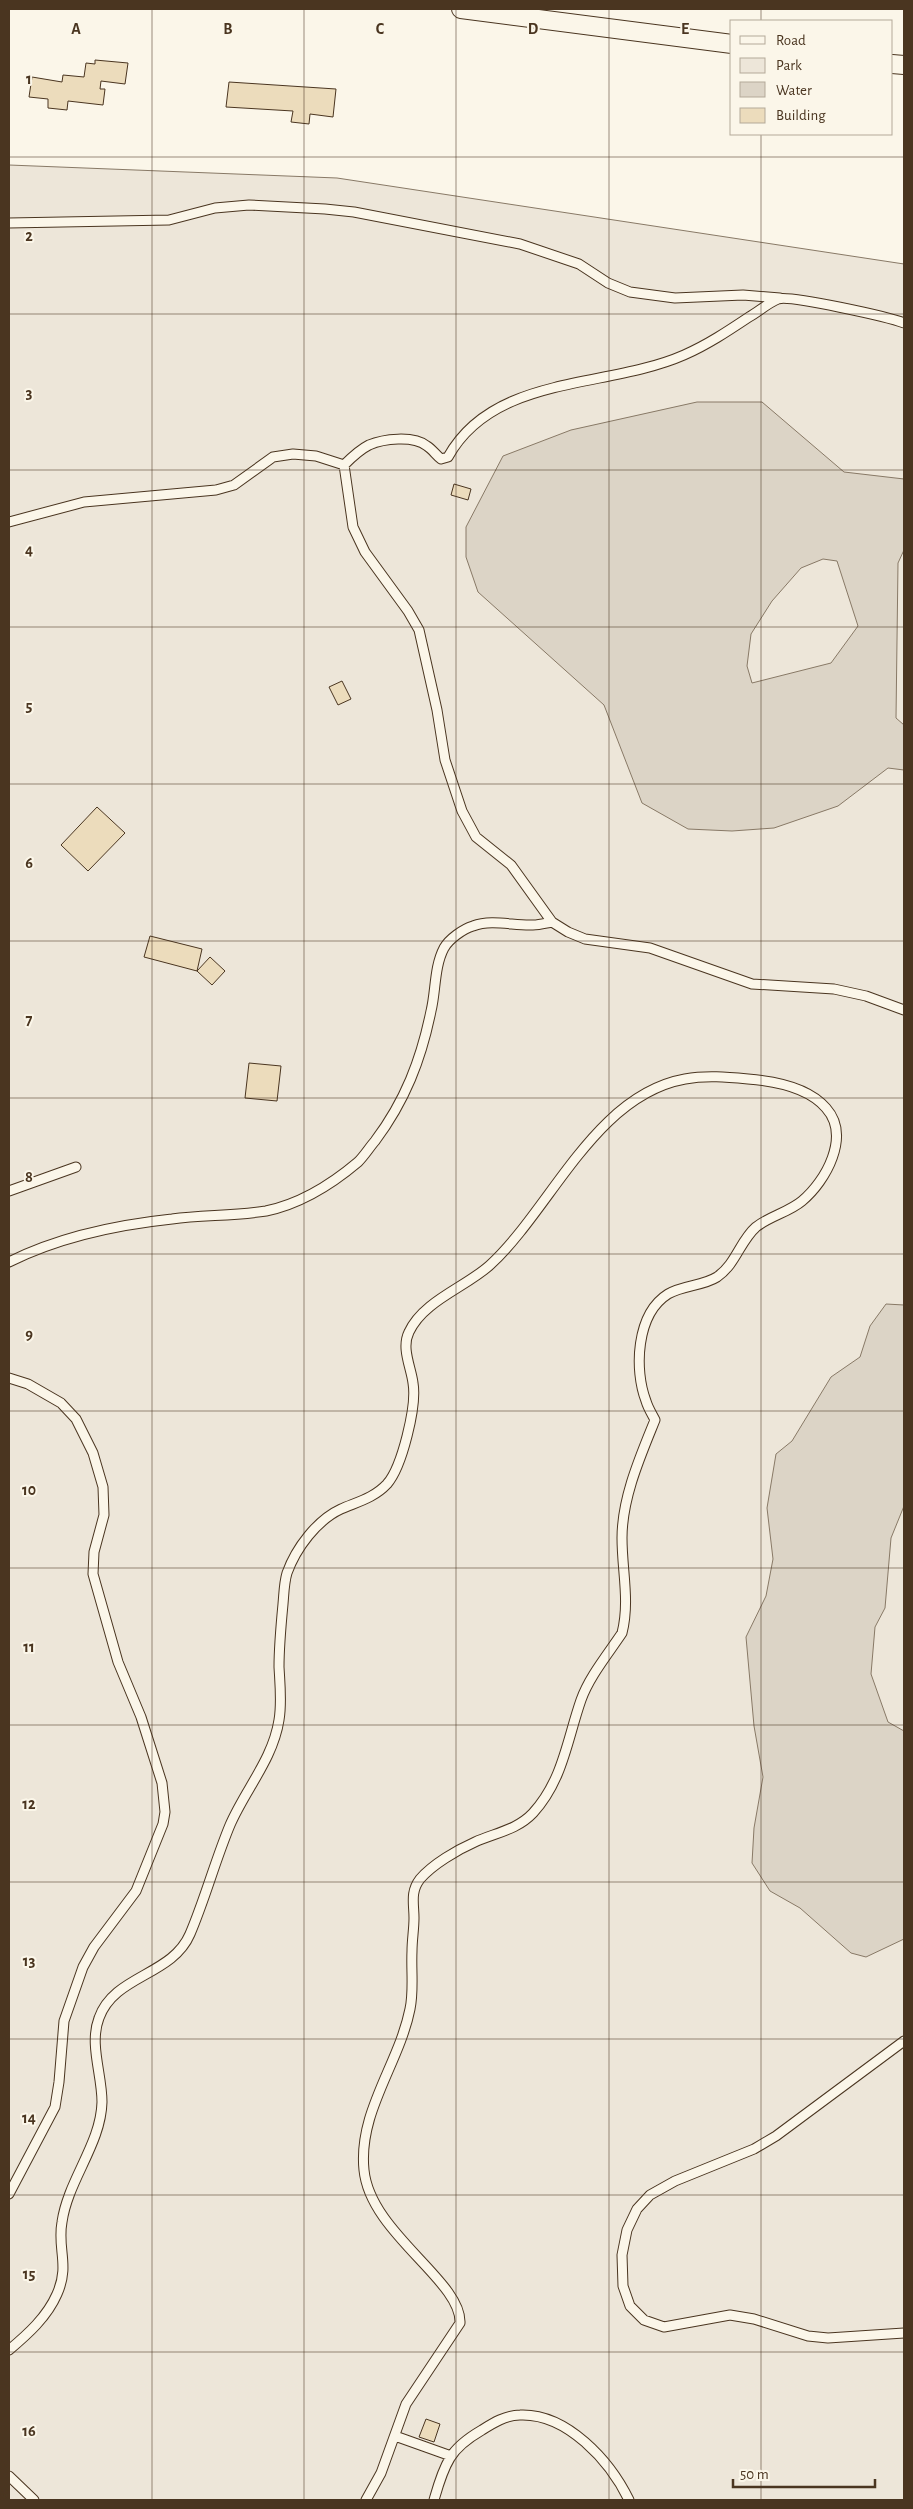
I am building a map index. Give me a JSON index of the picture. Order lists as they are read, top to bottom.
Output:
{
  "legend": [
    "Road",
    "Park",
    "Water",
    "Building"
  ],
  "scale_bar": "50 m",
  "grid": {
    "columns": [
      "A",
      "B",
      "C",
      "D",
      "E"
    ],
    "rows": [
      "1",
      "2",
      "3",
      "4",
      "5",
      "6",
      "7",
      "8",
      "9",
      "10",
      "11",
      "12",
      "13",
      "14",
      "15",
      "16"
    ]
  }
}
